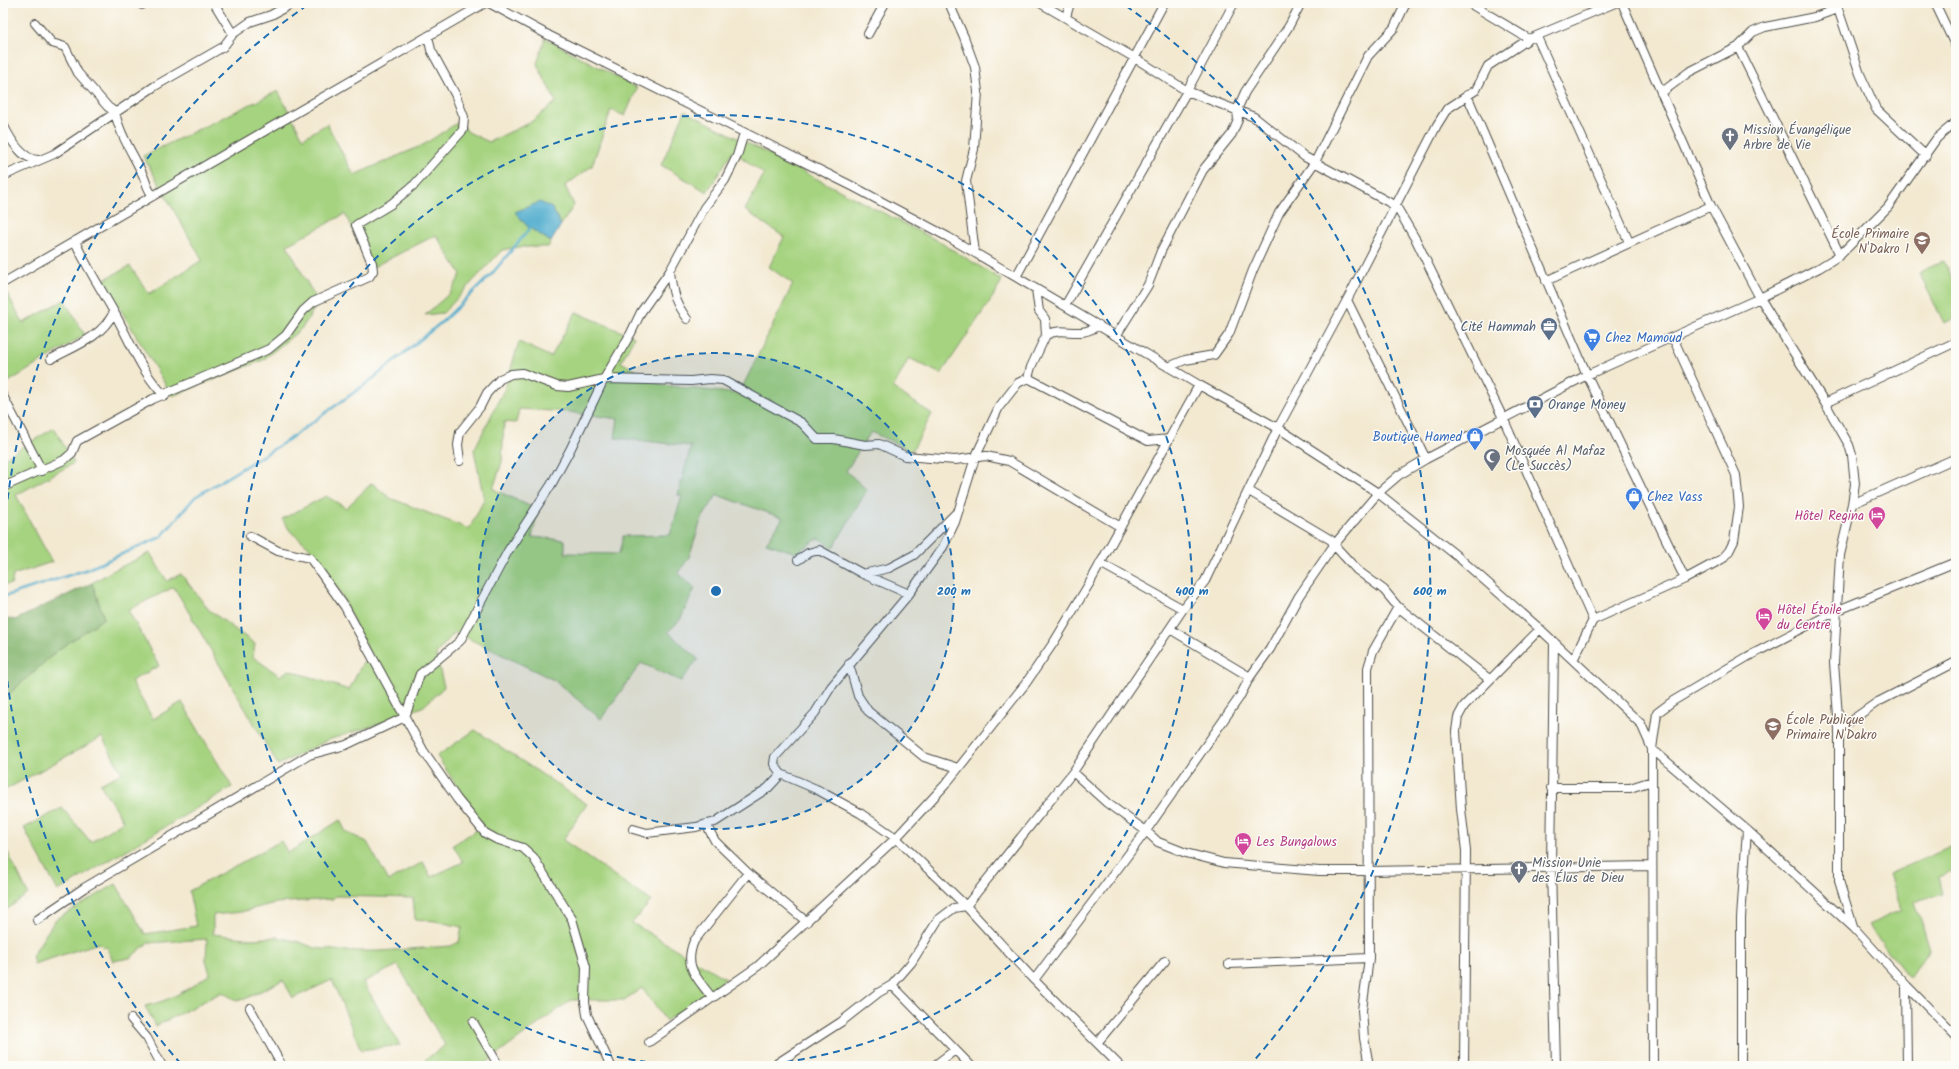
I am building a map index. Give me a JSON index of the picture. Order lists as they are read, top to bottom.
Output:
{
  "places": {
    "church": ["Mission Évangélique Arbre de Vie", "Mission Unie des Élus de Dieu"],
    "school or university": ["École Primaire N'Dakro 1", "École Publique Primaire N'Dakro"],
    "office": ["Cité Hammah"],
    "supermarket": ["Chez Mamoud"],
    "bank": ["Orange Money"],
    "shop": ["Boutique Hamed", "Chez Vass"],
    "mosque": ["Mosquée Al Mafaz (Le Succès)"],
    "hotel": ["Hôtel Regina", "Hôtel Étoile du Centre", "Les Bungalows"]
  },
  "rings": ["200 m", "400 m", "600 m"]
}
